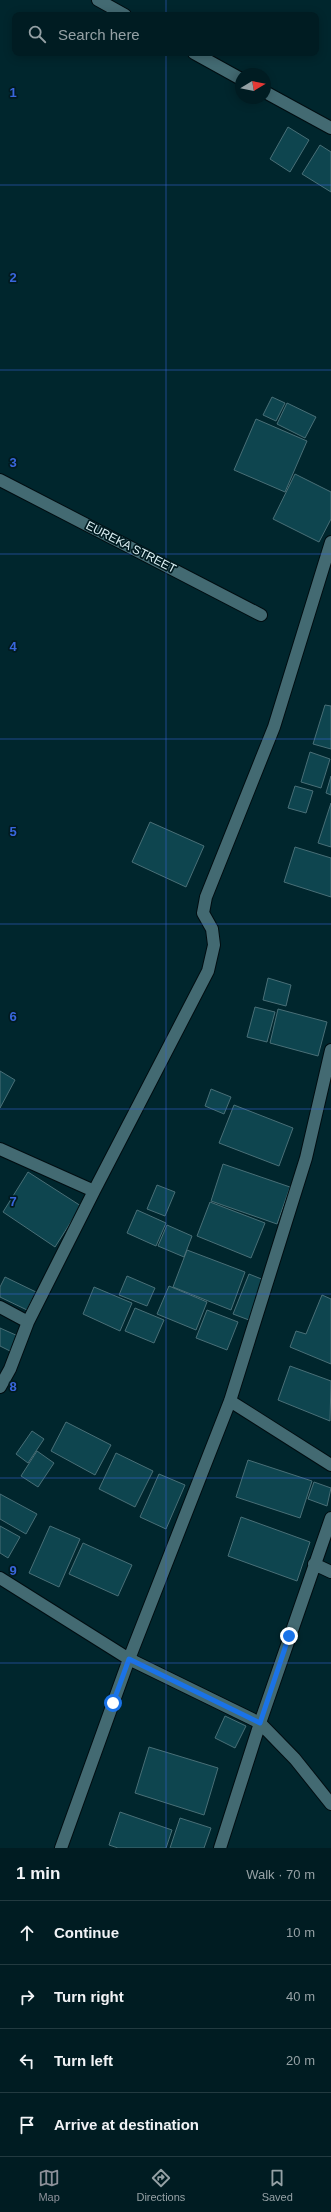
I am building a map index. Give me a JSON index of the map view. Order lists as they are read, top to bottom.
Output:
{
  "streets": {
    "street": ["EUREKA STREET"]
  },
  "north": "right",
  "page": {
    "search": "Search here",
    "heading": ["1 min", "Walk · 70 m"],
    "list": [
      ["Continue", "10 m"],
      ["Turn right", "40 m"],
      ["Turn left", "20 m"],
      "Arrive at destination"
    ],
    "nav": ["Map", "Directions", "Saved"]
  },
  "grid": {
    "rows": [
      "1",
      "2",
      "3",
      "4",
      "5",
      "6",
      "7",
      "8",
      "9"
    ]
  }
}
